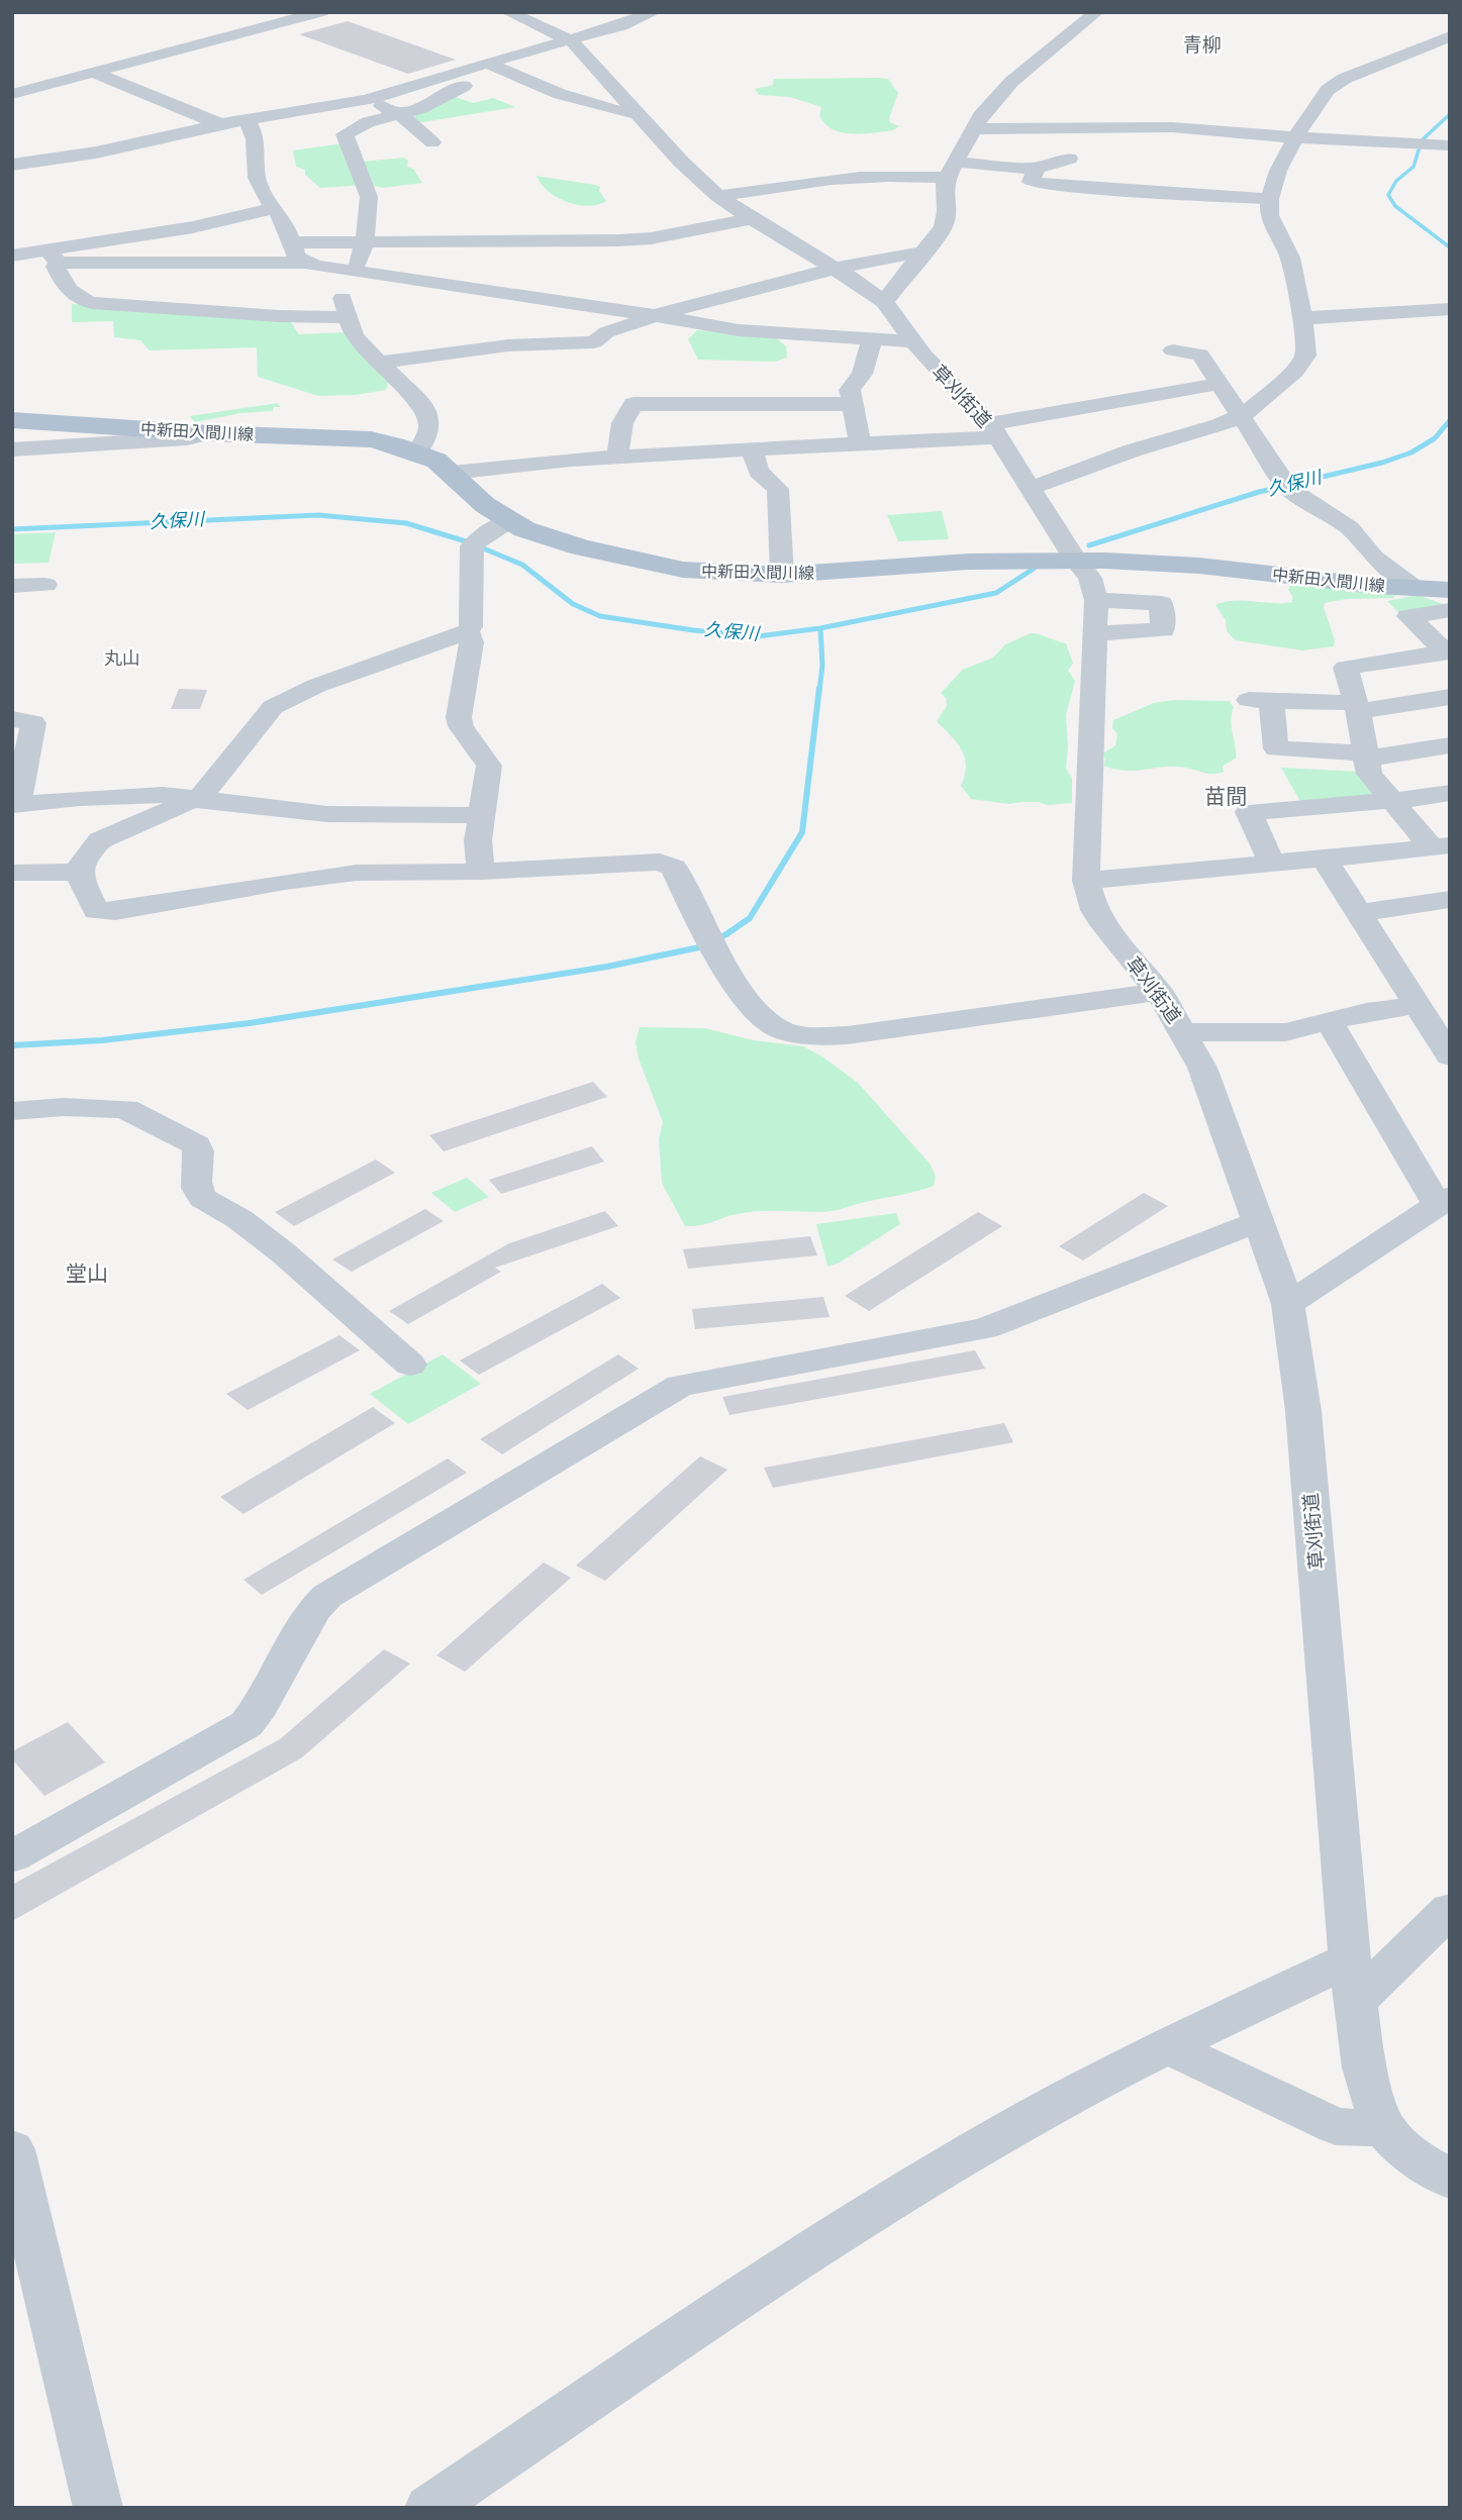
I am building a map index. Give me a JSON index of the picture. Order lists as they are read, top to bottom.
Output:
{
  "streets": {
    "main road": ["中新田入間川線"],
    "street": ["草刈街道"]
  },
  "crossings": [
    ["草刈街道", "中新田入間川線"]
  ],
  "districts": [
    "青柳",
    "丸山",
    "苗間",
    "堂山"
  ],
  "water": ["久保川"]
}
